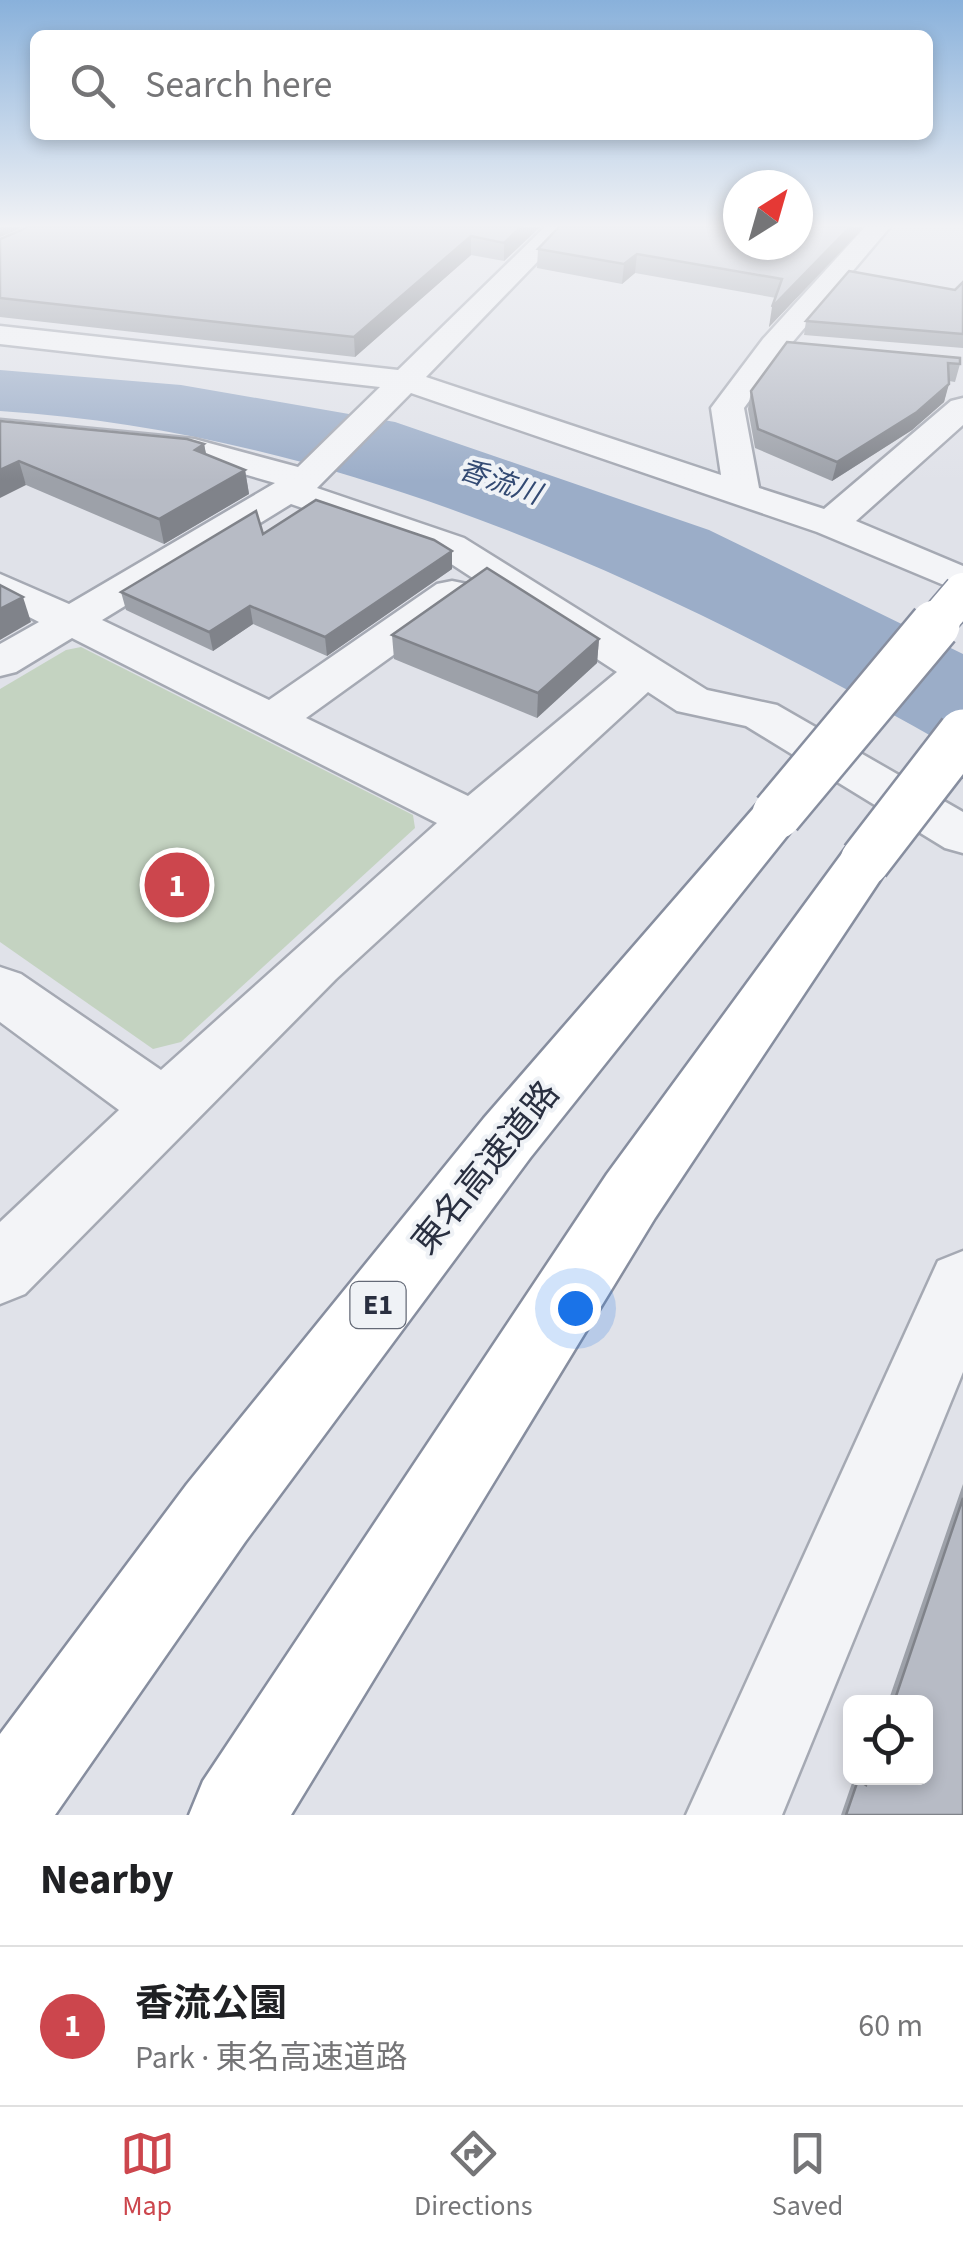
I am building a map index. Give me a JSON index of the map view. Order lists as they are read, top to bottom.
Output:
{
  "streets": {
    "highway": ["東名高速道路", "E1"]
  },
  "water": ["香流川"],
  "north": "top right",
  "page": {
    "search": "Search here",
    "pins": "1",
    "heading": "Nearby",
    "list": [
      {
        "mark": "1",
        "name": "香流公園",
        "note": "Park · 東名高速道路",
        "value": "60 m"
      }
    ],
    "nav": ["Map", "Directions", "Saved"]
  }
}
